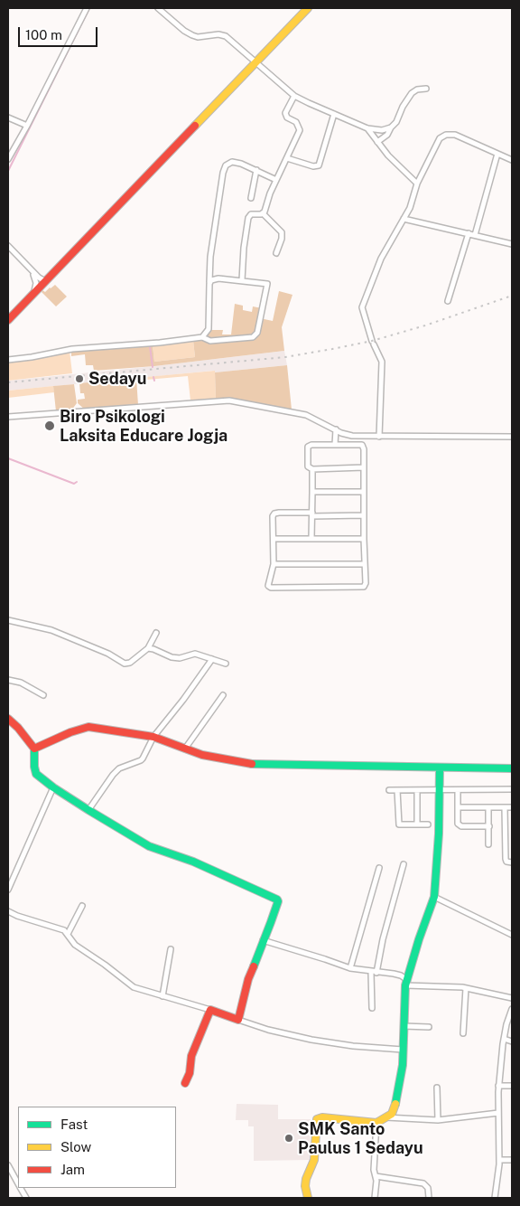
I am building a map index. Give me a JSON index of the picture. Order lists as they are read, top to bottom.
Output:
{
  "places": ["Sedayu", "Biro Psikologi Laksita Educare Jogja", "SMK Santo Paulus 1 Sedayu"],
  "legend": ["Fast", "Slow", "Jam"],
  "scale_bar": "100 m"
}
